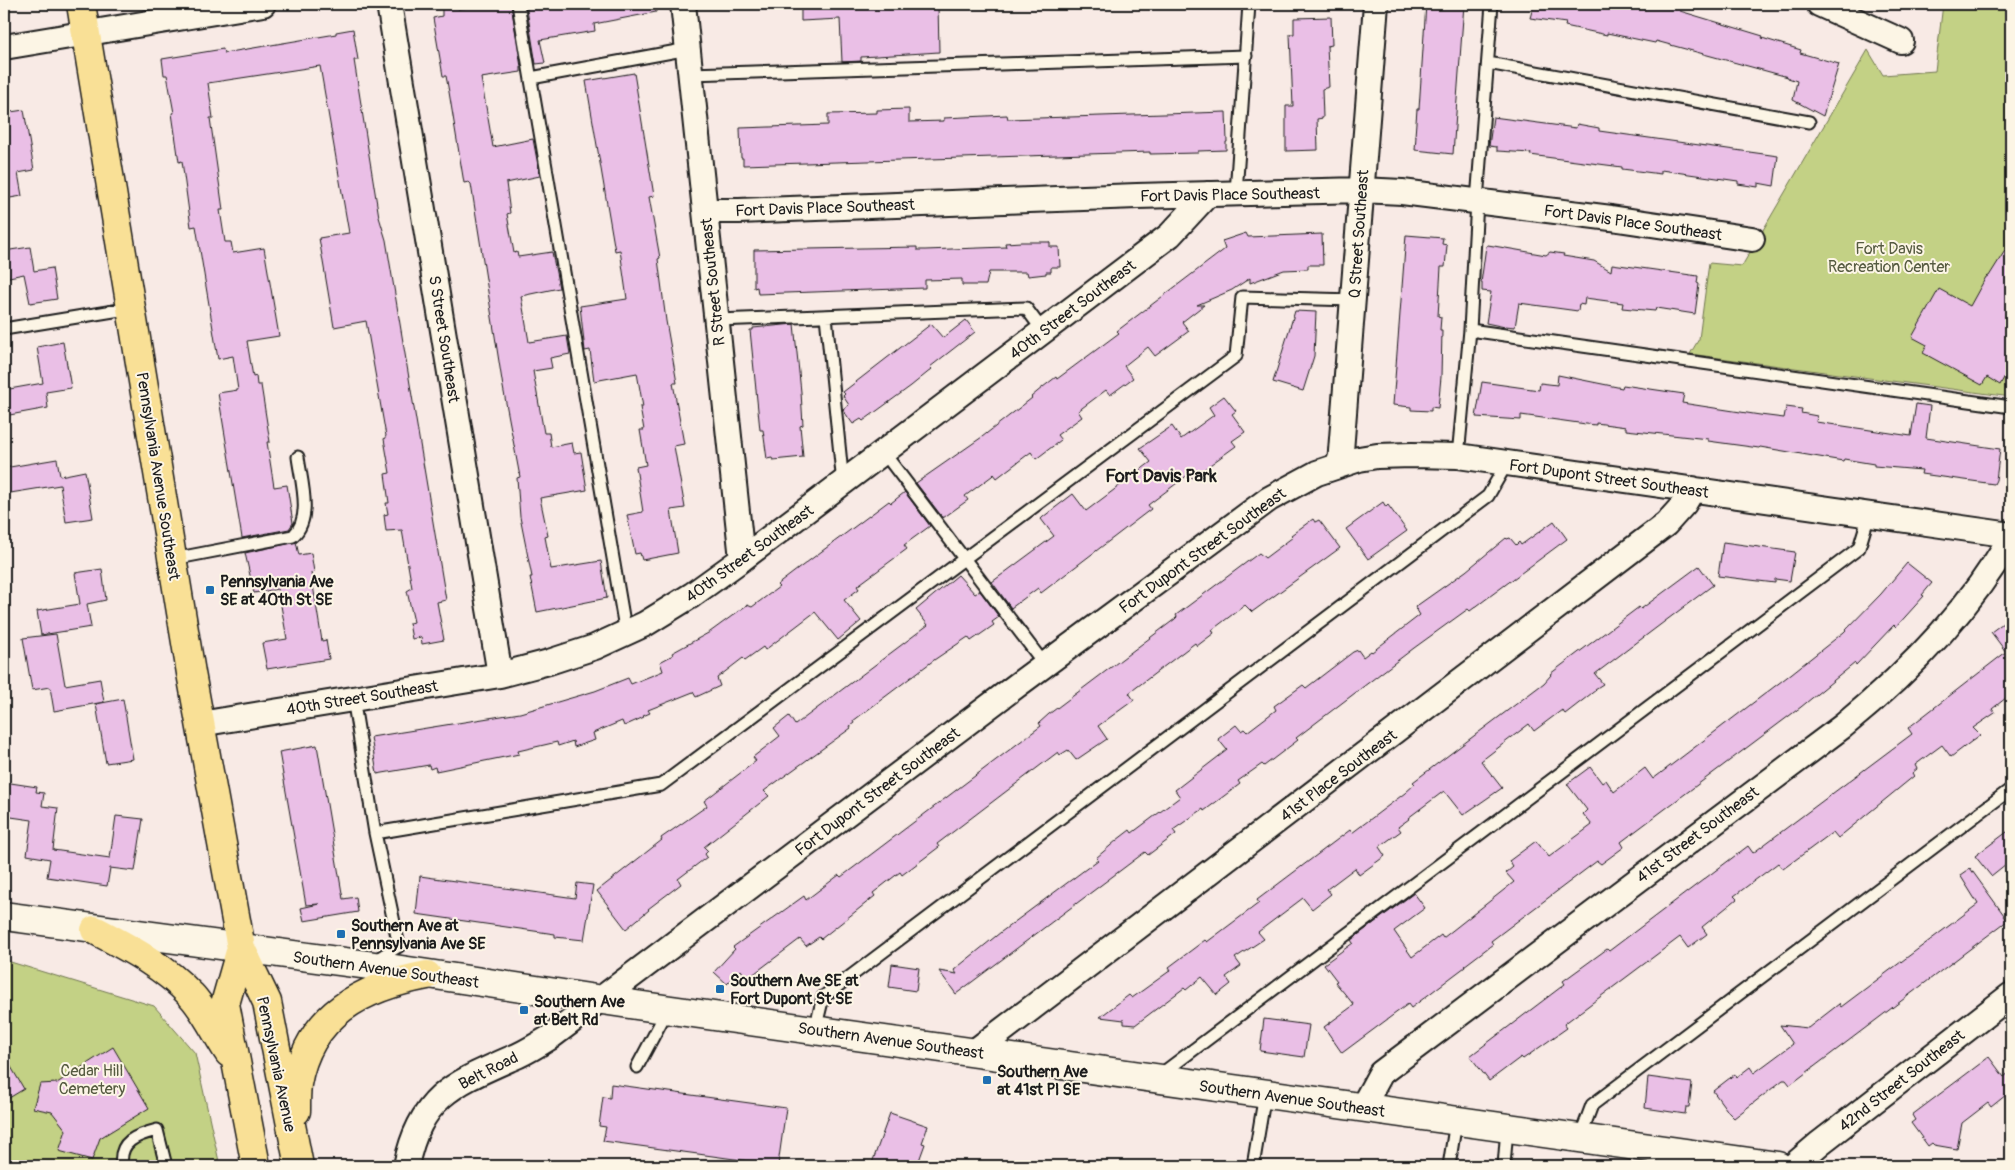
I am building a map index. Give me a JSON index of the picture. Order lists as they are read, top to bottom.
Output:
{
  "streets": {
    "highway": ["Pennsylvania Avenue Southeast", "Pennsylvania Avenue"],
    "main road": ["Southern Avenue Southeast"],
    "street": [
      "Fort Davis Place Southeast",
      "Q Street Southeast",
      "R Street Southeast",
      "40th Street Southeast",
      "S Street Southeast",
      "Fort Dupont Street Southeast",
      "41st Place Southeast",
      "41st Street Southeast",
      "Belt Road",
      "42nd Street Southeast"
    ]
  },
  "crossings": [
    ["Fort Davis Place Southeast", "Q Street Southeast"],
    ["Fort Davis Place Southeast", "R Street Southeast"],
    ["Fort Davis Place Southeast", "40th Street Southeast"],
    ["Q Street Southeast", "Fort Dupont Street Southeast"],
    ["R Street Southeast", "40th Street Southeast"],
    ["40th Street Southeast", "S Street Southeast"],
    ["40th Street Southeast", "Pennsylvania Avenue Southeast"],
    ["Pennsylvania Avenue Southeast", "Southern Avenue Southeast"],
    ["Pennsylvania Avenue Southeast", "Pennsylvania Avenue"],
    ["Fort Dupont Street Southeast", "41st Place Southeast"],
    ["Fort Dupont Street Southeast", "41st Street Southeast"],
    ["Fort Dupont Street Southeast", "Southern Avenue Southeast"],
    ["Fort Dupont Street Southeast", "Belt Road"],
    ["41st Place Southeast", "Southern Avenue Southeast"],
    ["41st Street Southeast", "Southern Avenue Southeast"],
    ["Southern Avenue Southeast", "Pennsylvania Avenue"],
    ["Southern Avenue Southeast", "Belt Road"]
  ],
  "districts": ["Fort Davis Park"],
  "parks": ["Fort Davis Recreation Center", "Cedar Hill Cemetery"],
  "places": {
    "transit": [
      "Pennsylvania Ave SE at 40th St SE",
      "Southern Ave at Pennsylvania Ave SE",
      "Southern Ave SE at Fort Dupont St SE",
      "Southern Ave at Belt Rd",
      "Southern Ave at 41st Pl SE"
    ]
  }
}
